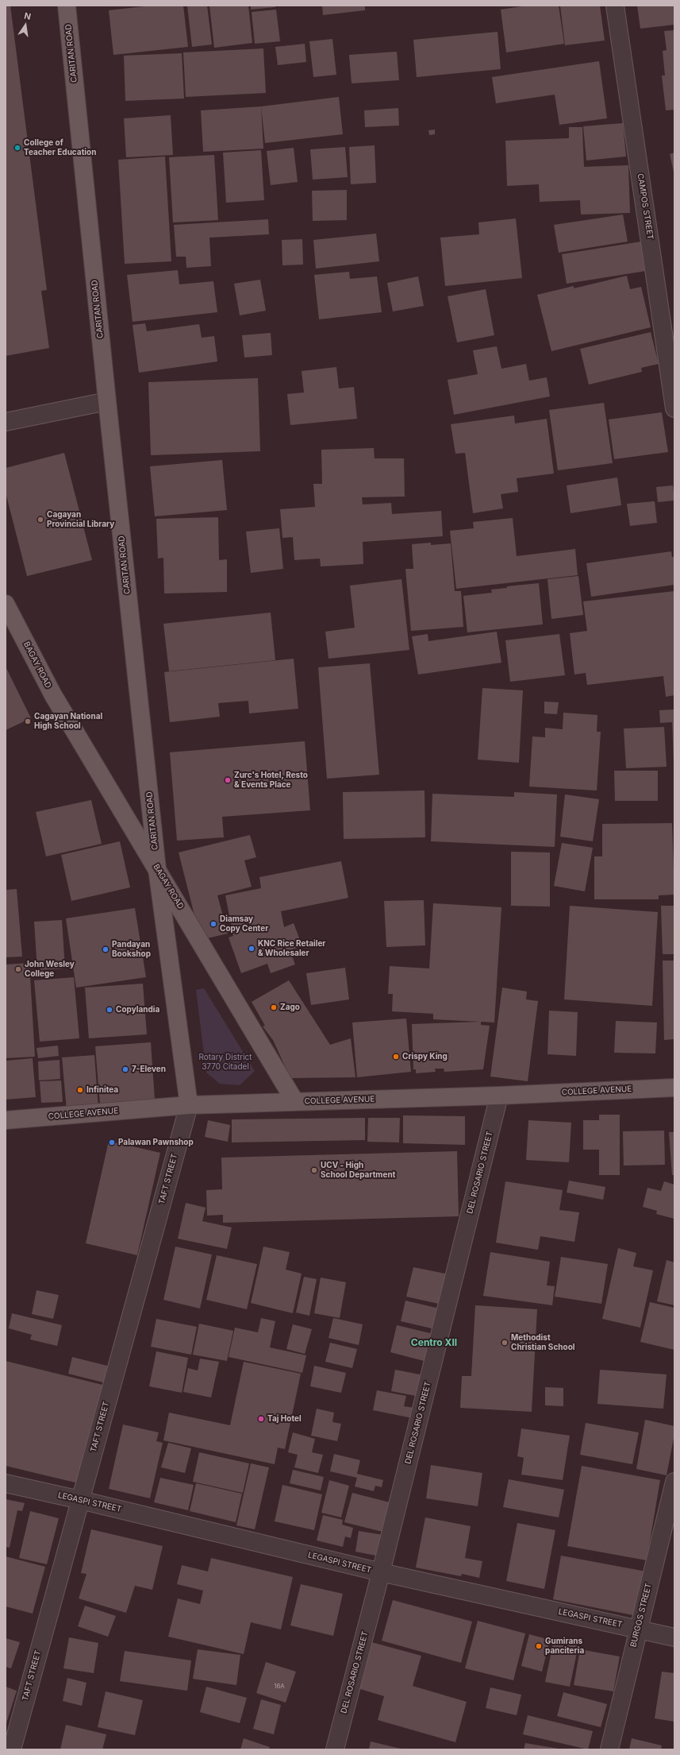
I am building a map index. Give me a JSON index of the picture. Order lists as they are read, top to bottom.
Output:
{
  "streets": {
    "main road": ["CARITAN ROAD", "BAGAY ROAD", "COLLEGE AVENUE"],
    "street": [
      "CAMPOS STREET",
      "DEL ROSARIO STREET",
      "TAFT STREET",
      "LEGASPI STREET",
      "BURGOS STREET"
    ]
  },
  "crossings": [
    ["CARITAN ROAD", "BAGAY ROAD"],
    ["CARITAN ROAD", "COLLEGE AVENUE"],
    ["CARITAN ROAD", "TAFT STREET"],
    ["BAGAY ROAD", "COLLEGE AVENUE"],
    ["COLLEGE AVENUE", "DEL ROSARIO STREET"],
    ["COLLEGE AVENUE", "TAFT STREET"],
    ["DEL ROSARIO STREET", "LEGASPI STREET"],
    ["TAFT STREET", "LEGASPI STREET"],
    ["LEGASPI STREET", "BURGOS STREET"]
  ],
  "districts": ["Centro XII"],
  "parks": ["Rotary District 3770 Citadel"],
  "places": [
    "College of Teacher Education",
    "Cagayan Provincial Library",
    "Cagayan National High School",
    "Zurc's Hotel, Resto & Events Place",
    "Diamsay Copy Center",
    "KNC Rice Retailer & Wholesaler",
    "Pandayan Bookshop",
    "John Wesley College",
    "Zago",
    "Copylandia",
    "Crispy King",
    "7-Eleven",
    "Infinitea",
    "Palawan Pawnshop",
    "UCV - High School Department",
    "Methodist Christian School",
    "Taj Hotel",
    "Gumirans panciteria"
  ],
  "house_numbers": ["16A"],
  "north": "top"
}
